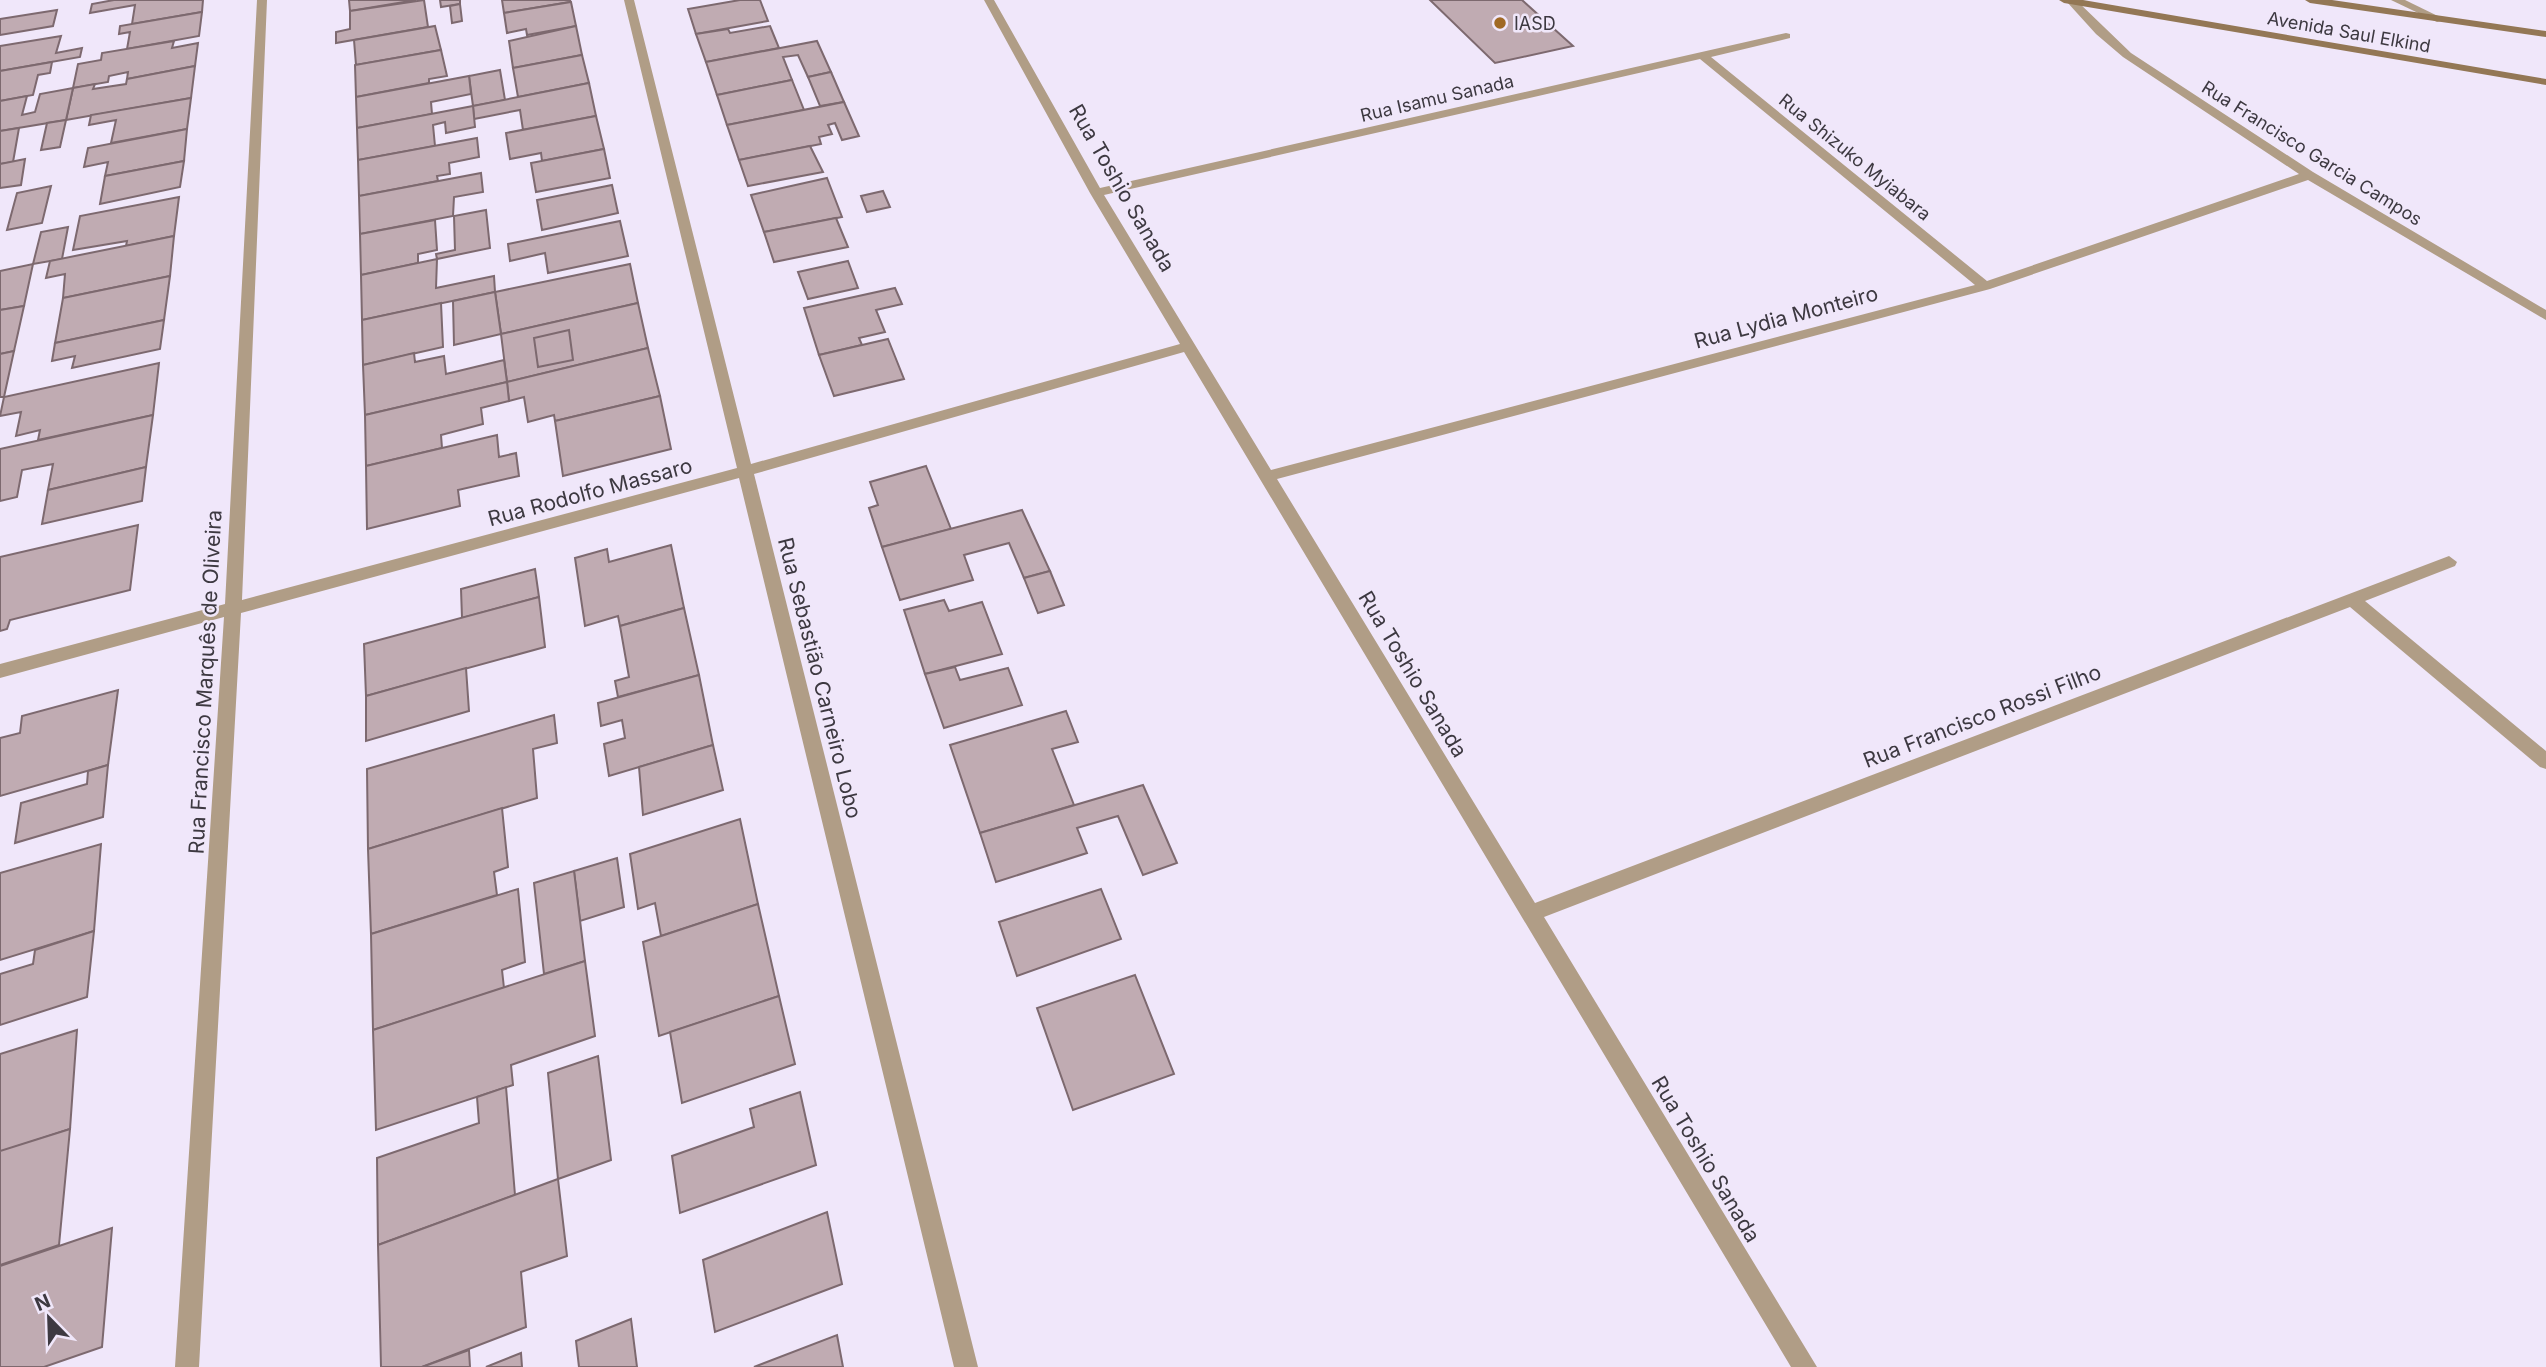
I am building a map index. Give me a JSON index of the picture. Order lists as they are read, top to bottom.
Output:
{
  "streets": {
    "main road": ["Avenida Saul Elkind"],
    "street": [
      "Rua Isamu Sanada",
      "Rua Francisco Garcia Campos",
      "Rua Shizuko Myiabara",
      "Rua Toshio Sanada",
      "Rua Lydia Monteiro",
      "Rua Rodolfo Massaro",
      "Rua Sebastião Carneiro Lobo",
      "Rua Francisco Marquês de Oliveira",
      "Rua Francisco Rossi Filho"
    ]
  },
  "crossings": [
    ["Avenida Saul Elkind", "Rua Francisco Garcia Campos"],
    ["Rua Isamu Sanada", "Rua Shizuko Myiabara"],
    ["Rua Isamu Sanada", "Rua Toshio Sanada"],
    ["Rua Francisco Garcia Campos", "Rua Lydia Monteiro"],
    ["Rua Shizuko Myiabara", "Rua Lydia Monteiro"],
    ["Rua Toshio Sanada", "Rua Lydia Monteiro"],
    ["Rua Toshio Sanada", "Rua Rodolfo Massaro"],
    ["Rua Toshio Sanada", "Rua Francisco Rossi Filho"],
    ["Rua Rodolfo Massaro", "Rua Sebastião Carneiro Lobo"],
    ["Rua Rodolfo Massaro", "Rua Francisco Marquês de Oliveira"]
  ],
  "places": ["IASD"],
  "north": "top left"
}
